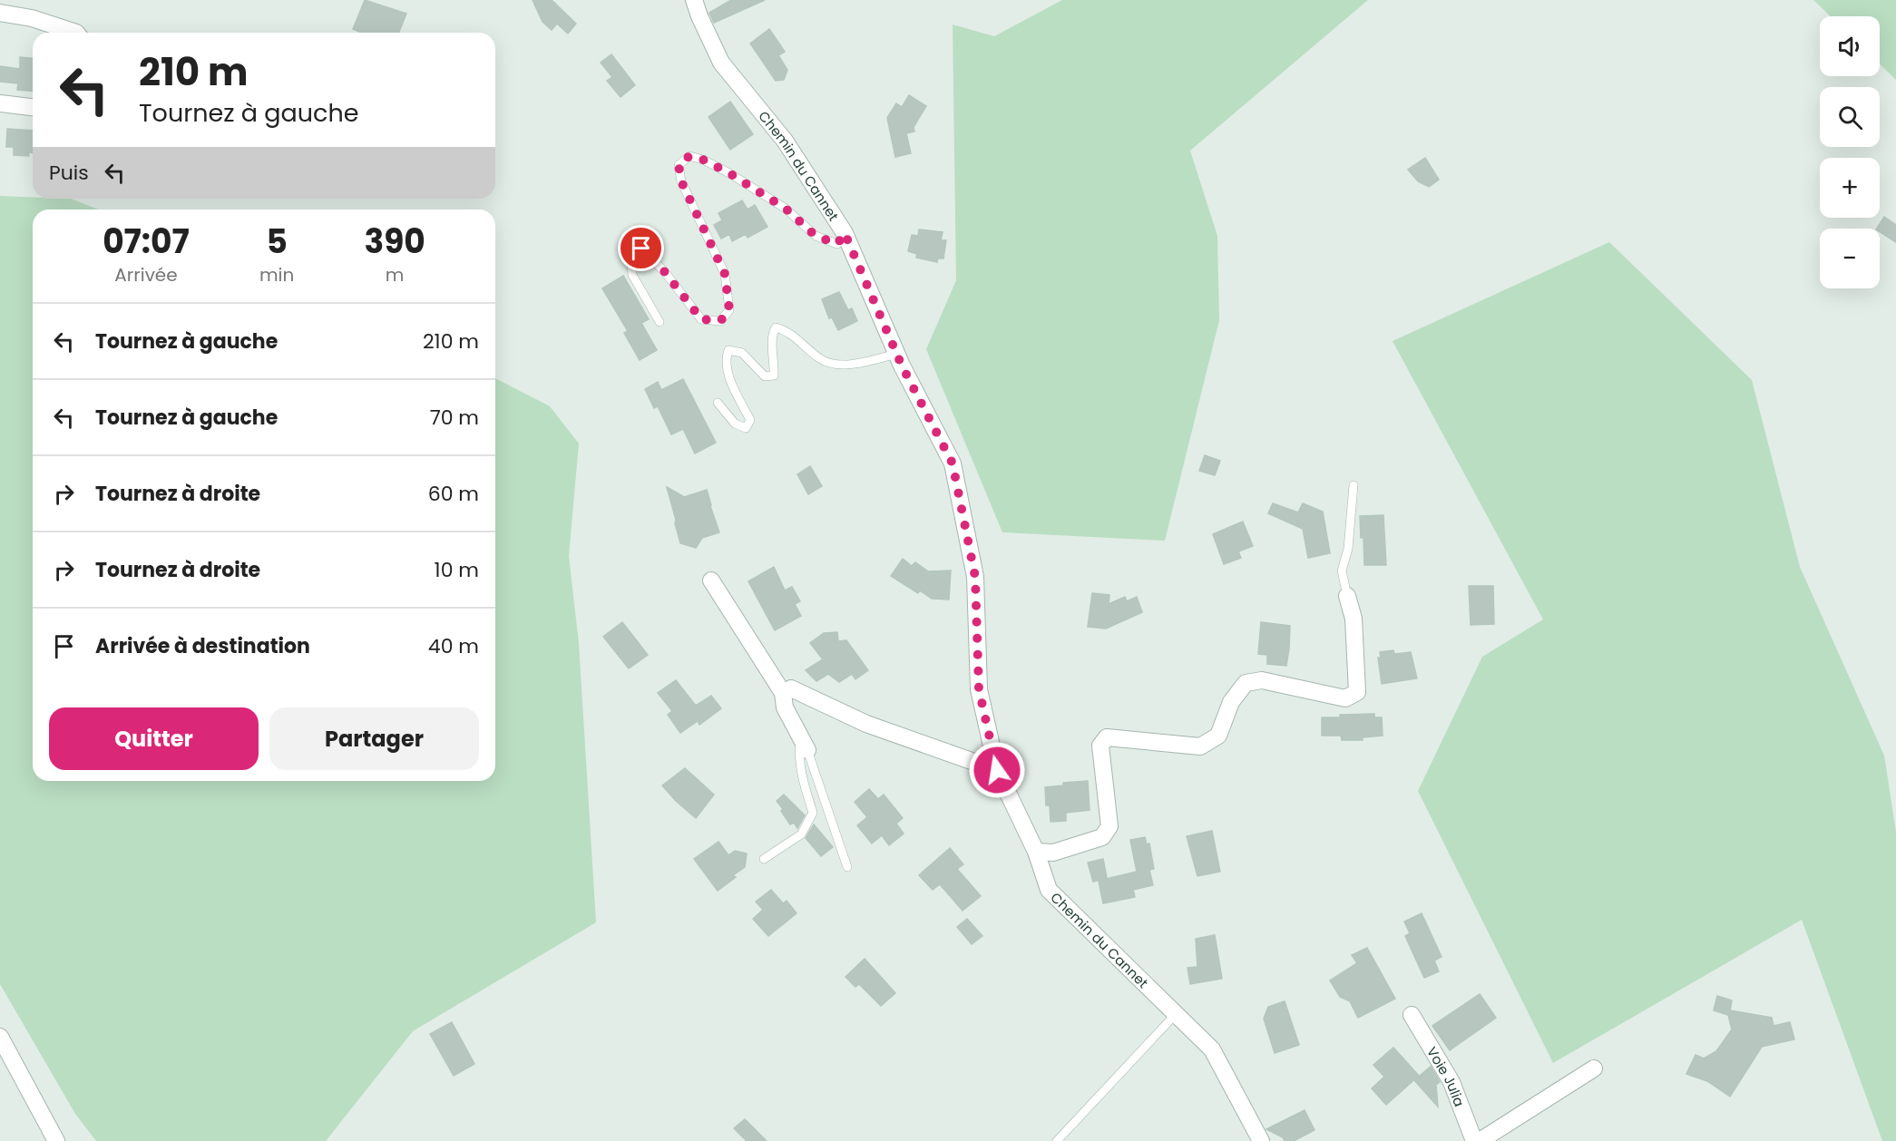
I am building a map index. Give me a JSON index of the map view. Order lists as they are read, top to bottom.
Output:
{
  "streets": {
    "street": ["Chemin du Cannet", "Voie Julia"]
  },
  "page": {
    "map_buttons": ["+", "−"],
    "turn": ["210 m", "Tournez à gauche"],
    "then": "Puis",
    "eta": [
      "07:07",
      "Arrivée",
      "5",
      "min",
      "390",
      "m"
    ],
    "list": [
      {
        "name": "Tournez à gauche",
        "value": "210 m"
      },
      {
        "name": "Tournez à gauche",
        "value": "70 m"
      },
      {
        "name": "Tournez à droite",
        "value": "60 m"
      },
      {
        "name": "Tournez à droite",
        "value": "10 m"
      },
      {
        "name": "Arrivée à destination",
        "value": "40 m"
      }
    ],
    "buttons": ["Quitter", "Partager"]
  }
}
